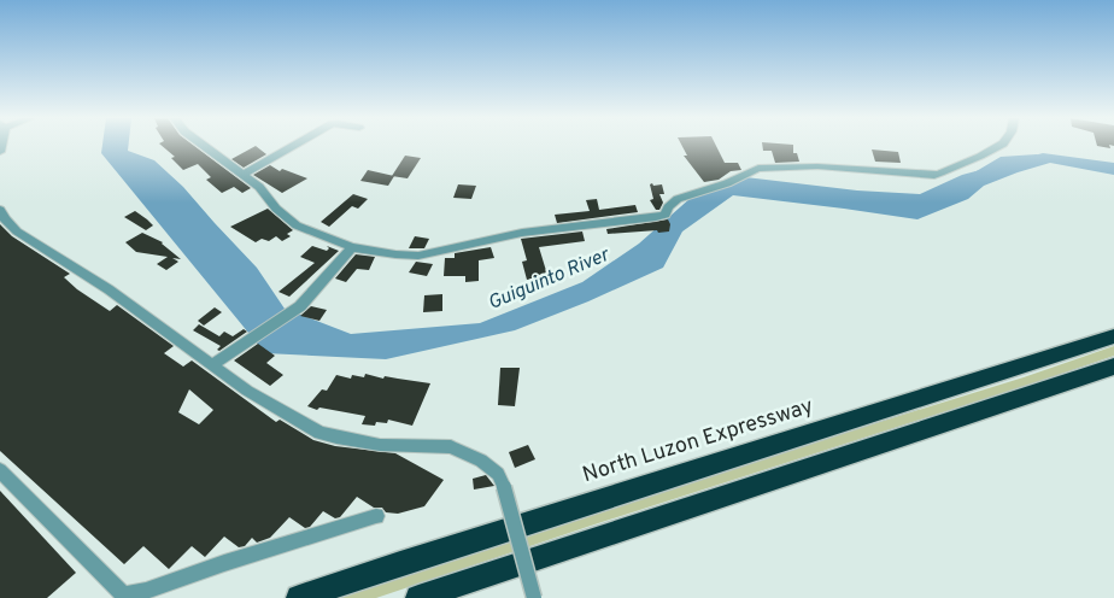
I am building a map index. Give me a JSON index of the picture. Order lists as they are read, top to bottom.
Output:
{
  "streets": {
    "highway": ["North Luzon Expressway"]
  },
  "water": ["Guiguinto River"]
}
